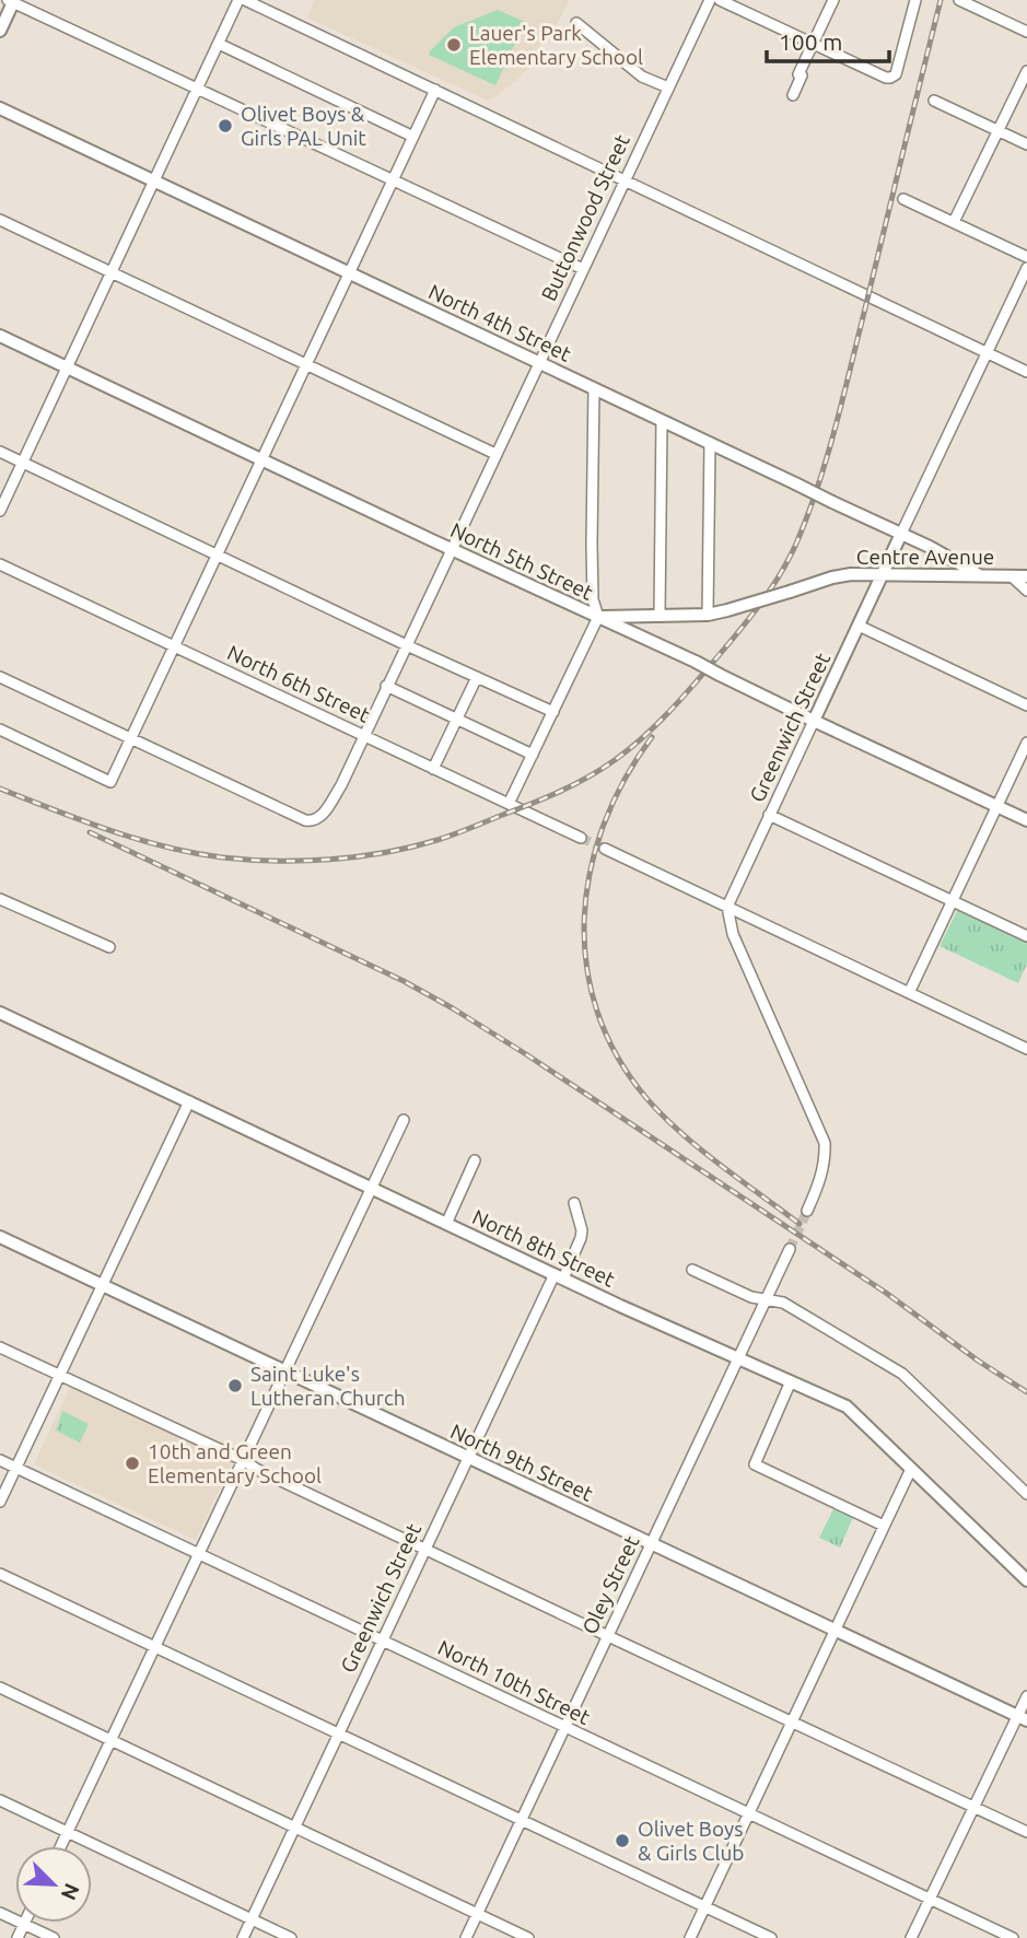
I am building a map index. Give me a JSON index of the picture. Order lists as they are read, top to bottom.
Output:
{
  "streets": {
    "main road": [
      "North 4th Street",
      "Centre Avenue",
      "North 5th Street",
      "Greenwich Street",
      "North 8th Street",
      "North 9th Street"
    ],
    "street": [
      "Buttonwood Street",
      "North 6th Street",
      "Oley Street",
      "North 10th Street"
    ]
  },
  "crossings": [
    ["Buttonwood Street", "North 4th Street"],
    ["Buttonwood Street", "North 5th Street"],
    ["Buttonwood Street", "North 6th Street"],
    ["North 4th Street", "Centre Avenue"],
    ["North 4th Street", "Greenwich Street"],
    ["Centre Avenue", "North 5th Street"],
    ["Centre Avenue", "Greenwich Street"],
    ["North 5th Street", "Greenwich Street"],
    ["Greenwich Street", "North 8th Street"],
    ["Greenwich Street", "North 9th Street"],
    ["Greenwich Street", "North 10th Street"],
    ["North 8th Street", "Oley Street"],
    ["North 9th Street", "Oley Street"],
    ["Oley Street", "North 10th Street"]
  ],
  "places": [
    "Lauer's Park Elementary School",
    "Olivet Boys & Girls PAL Unit",
    "Saint Luke's Lutheran Church",
    "10th and Green Elementary School",
    "Olivet Boys & Girls Club"
  ],
  "scale_bar": "100 m",
  "north": "bottom right"
}
